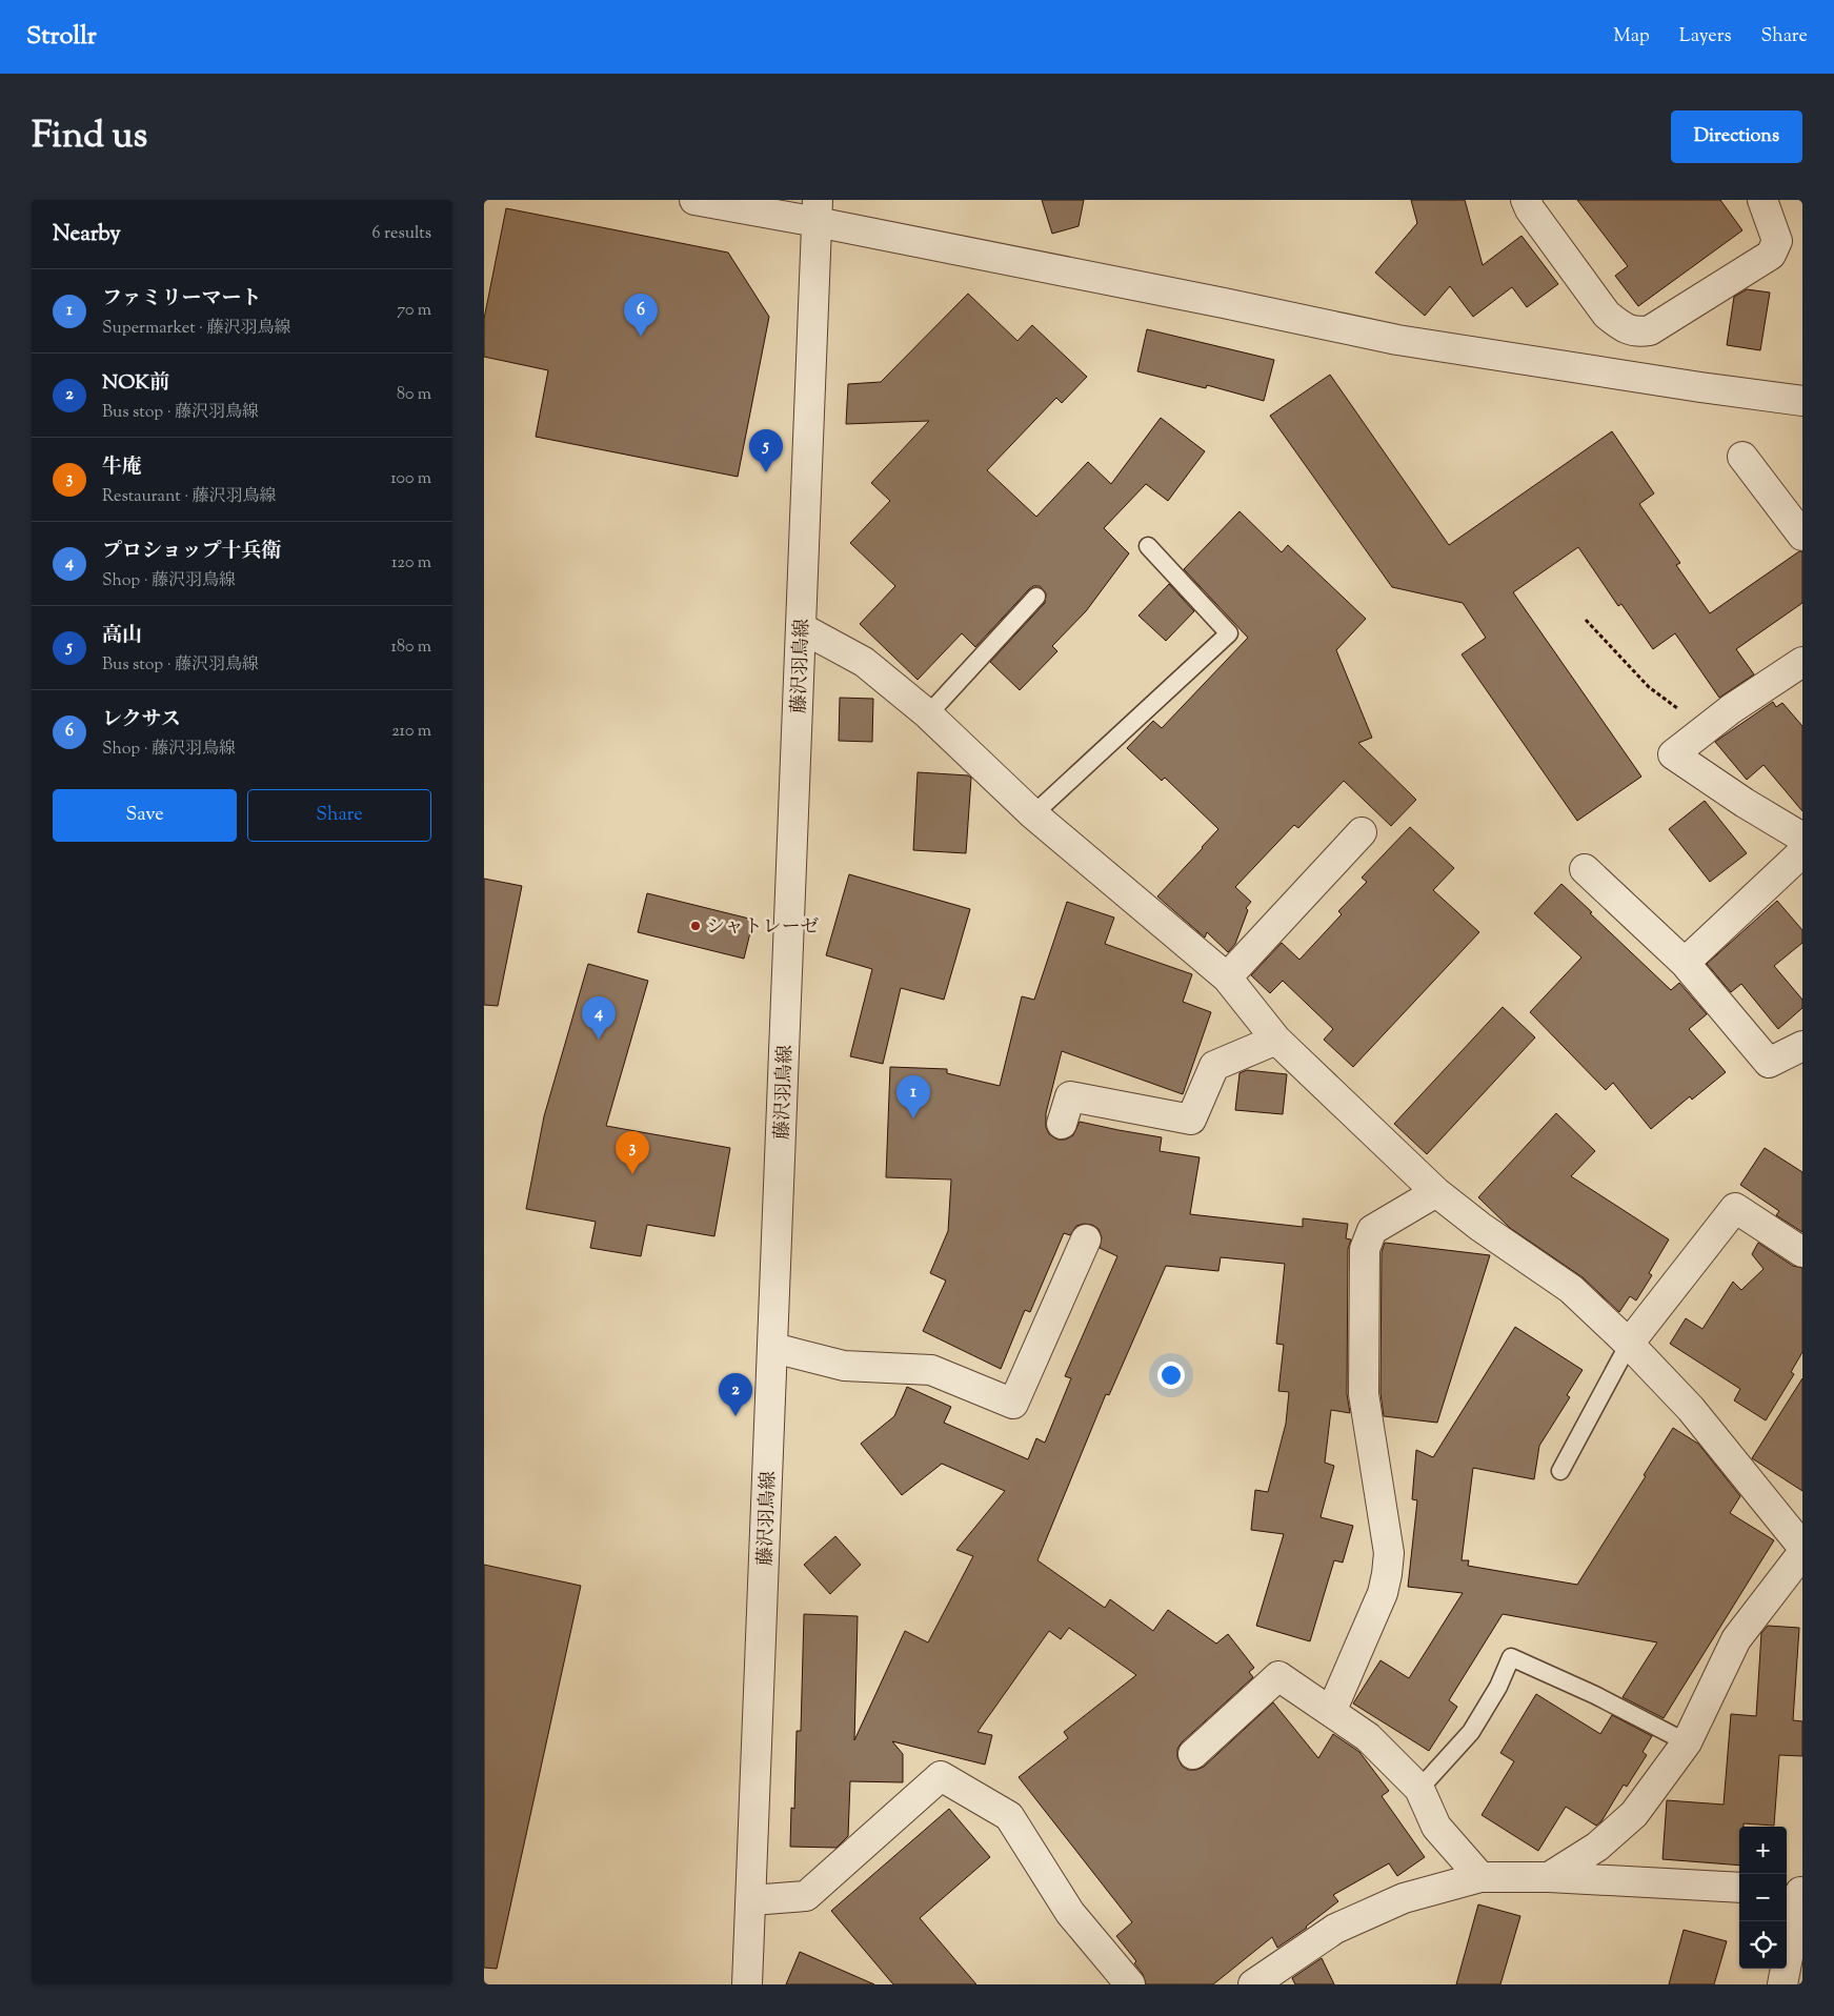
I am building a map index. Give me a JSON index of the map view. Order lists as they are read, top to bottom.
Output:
{
  "streets": {
    "street": ["藤沢羽鳥線"]
  },
  "places": ["シャトレーゼ"],
  "page": {
    "header": "Strollr",
    "nav": ["Map", "Layers", "Share"],
    "title": "Find us",
    "buttons": [
      "Directions",
      ["Save", "Share"]
    ],
    "heading": ["Nearby", "6 results"],
    "list": [
      {
        "mark": "1",
        "name": "ファミリーマート",
        "note": "Supermarket · 藤沢羽鳥線",
        "value": "70 m"
      },
      {
        "mark": "2",
        "name": "NOK前",
        "note": "Bus stop · 藤沢羽鳥線",
        "value": "80 m"
      },
      {
        "mark": "3",
        "name": "牛庵",
        "note": "Restaurant · 藤沢羽鳥線",
        "value": "100 m"
      },
      {
        "mark": "4",
        "name": "プロショップ十兵衛",
        "note": "Shop · 藤沢羽鳥線",
        "value": "120 m"
      },
      {
        "mark": "5",
        "name": "高山",
        "note": "Bus stop · 藤沢羽鳥線",
        "value": "180 m"
      },
      {
        "mark": "6",
        "name": "レクサス",
        "note": "Shop · 藤沢羽鳥線",
        "value": "210 m"
      }
    ],
    "pins": [
      "6",
      "5",
      "4",
      "1",
      "3",
      "2"
    ],
    "map_buttons": ["+", "−"]
  }
}
